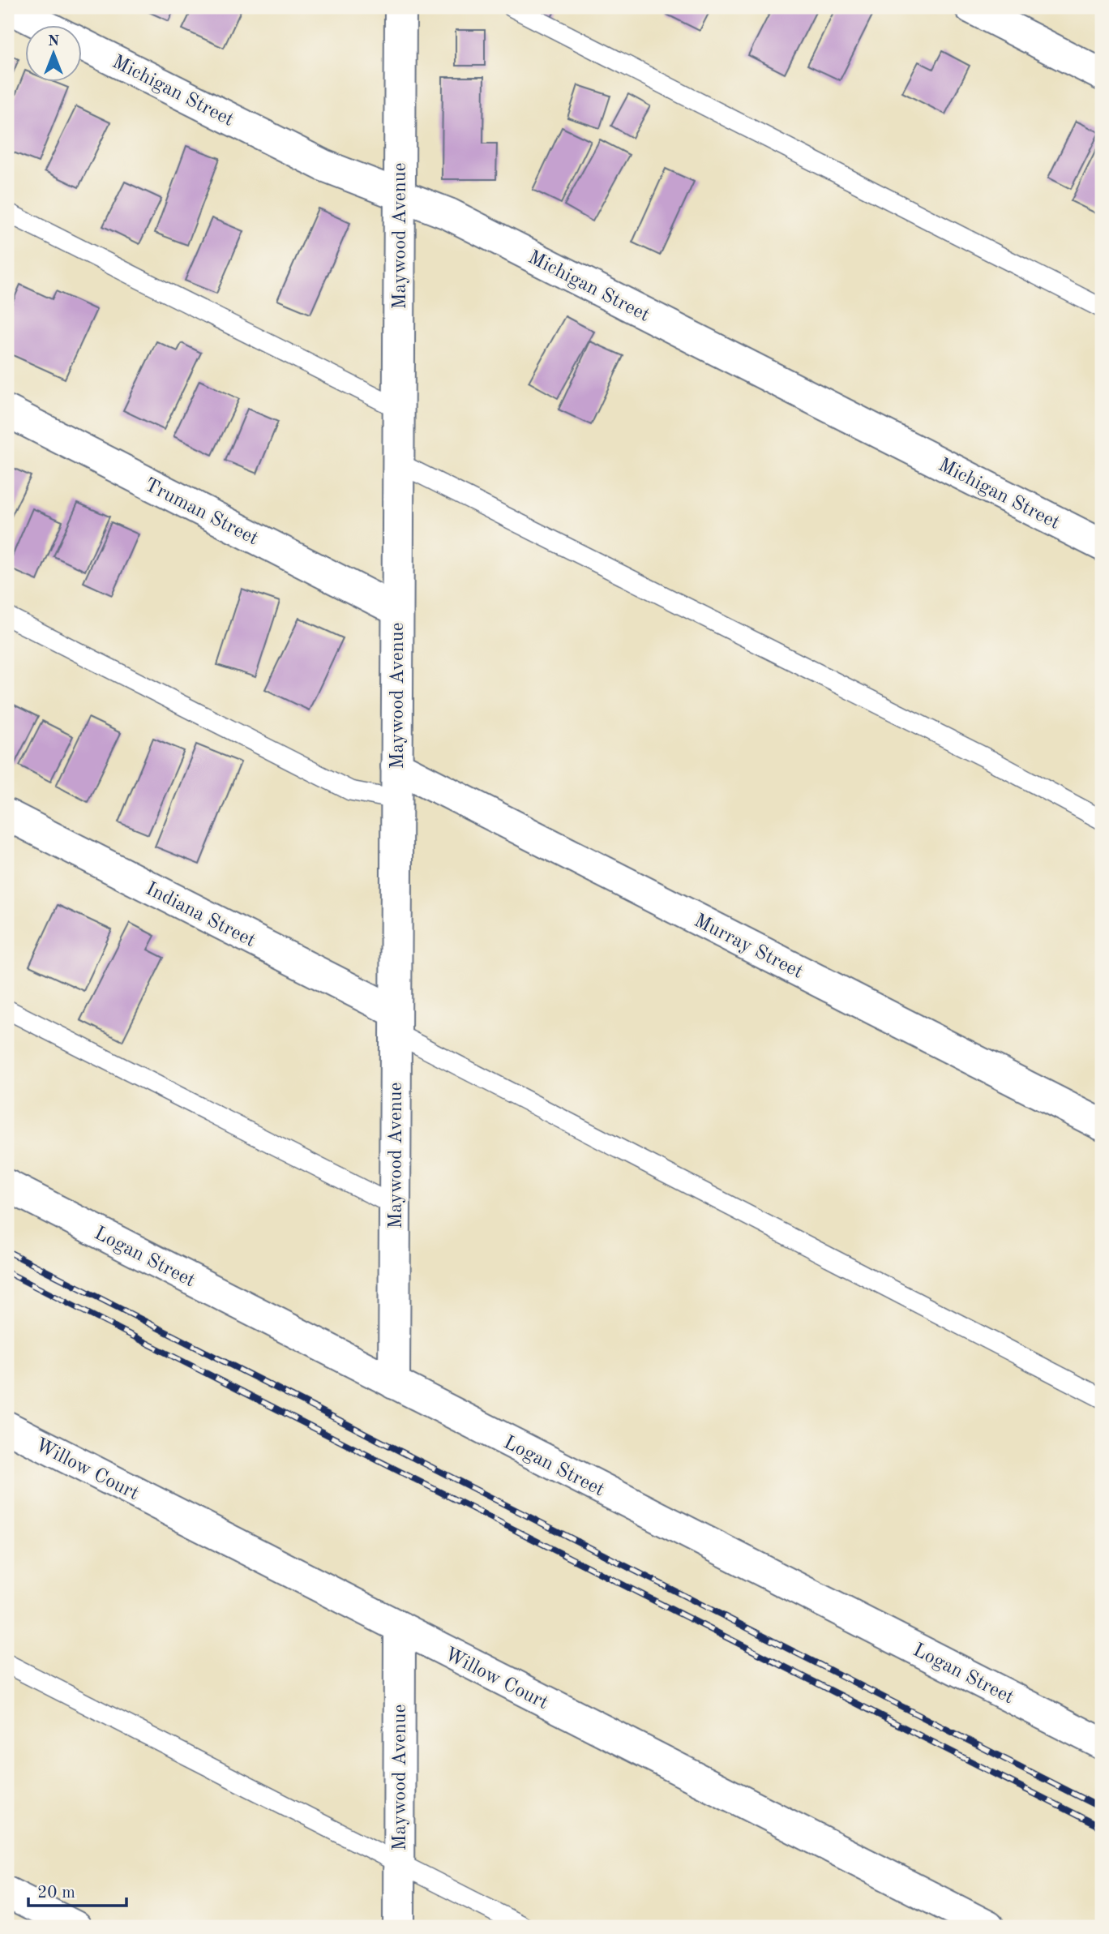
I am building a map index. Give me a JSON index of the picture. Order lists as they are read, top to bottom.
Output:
{
  "streets": {
    "street": [
      "Michigan Street",
      "Maywood Avenue",
      "Truman Street",
      "Indiana Street",
      "Murray Street",
      "Logan Street",
      "Willow Court"
    ]
  },
  "crossings": [
    ["Michigan Street", "Maywood Avenue"],
    ["Maywood Avenue", "Truman Street"],
    ["Maywood Avenue", "Indiana Street"],
    ["Maywood Avenue", "Murray Street"],
    ["Maywood Avenue", "Logan Street"],
    ["Maywood Avenue", "Willow Court"]
  ],
  "scale_bar": "20 m",
  "north": "top"
}
